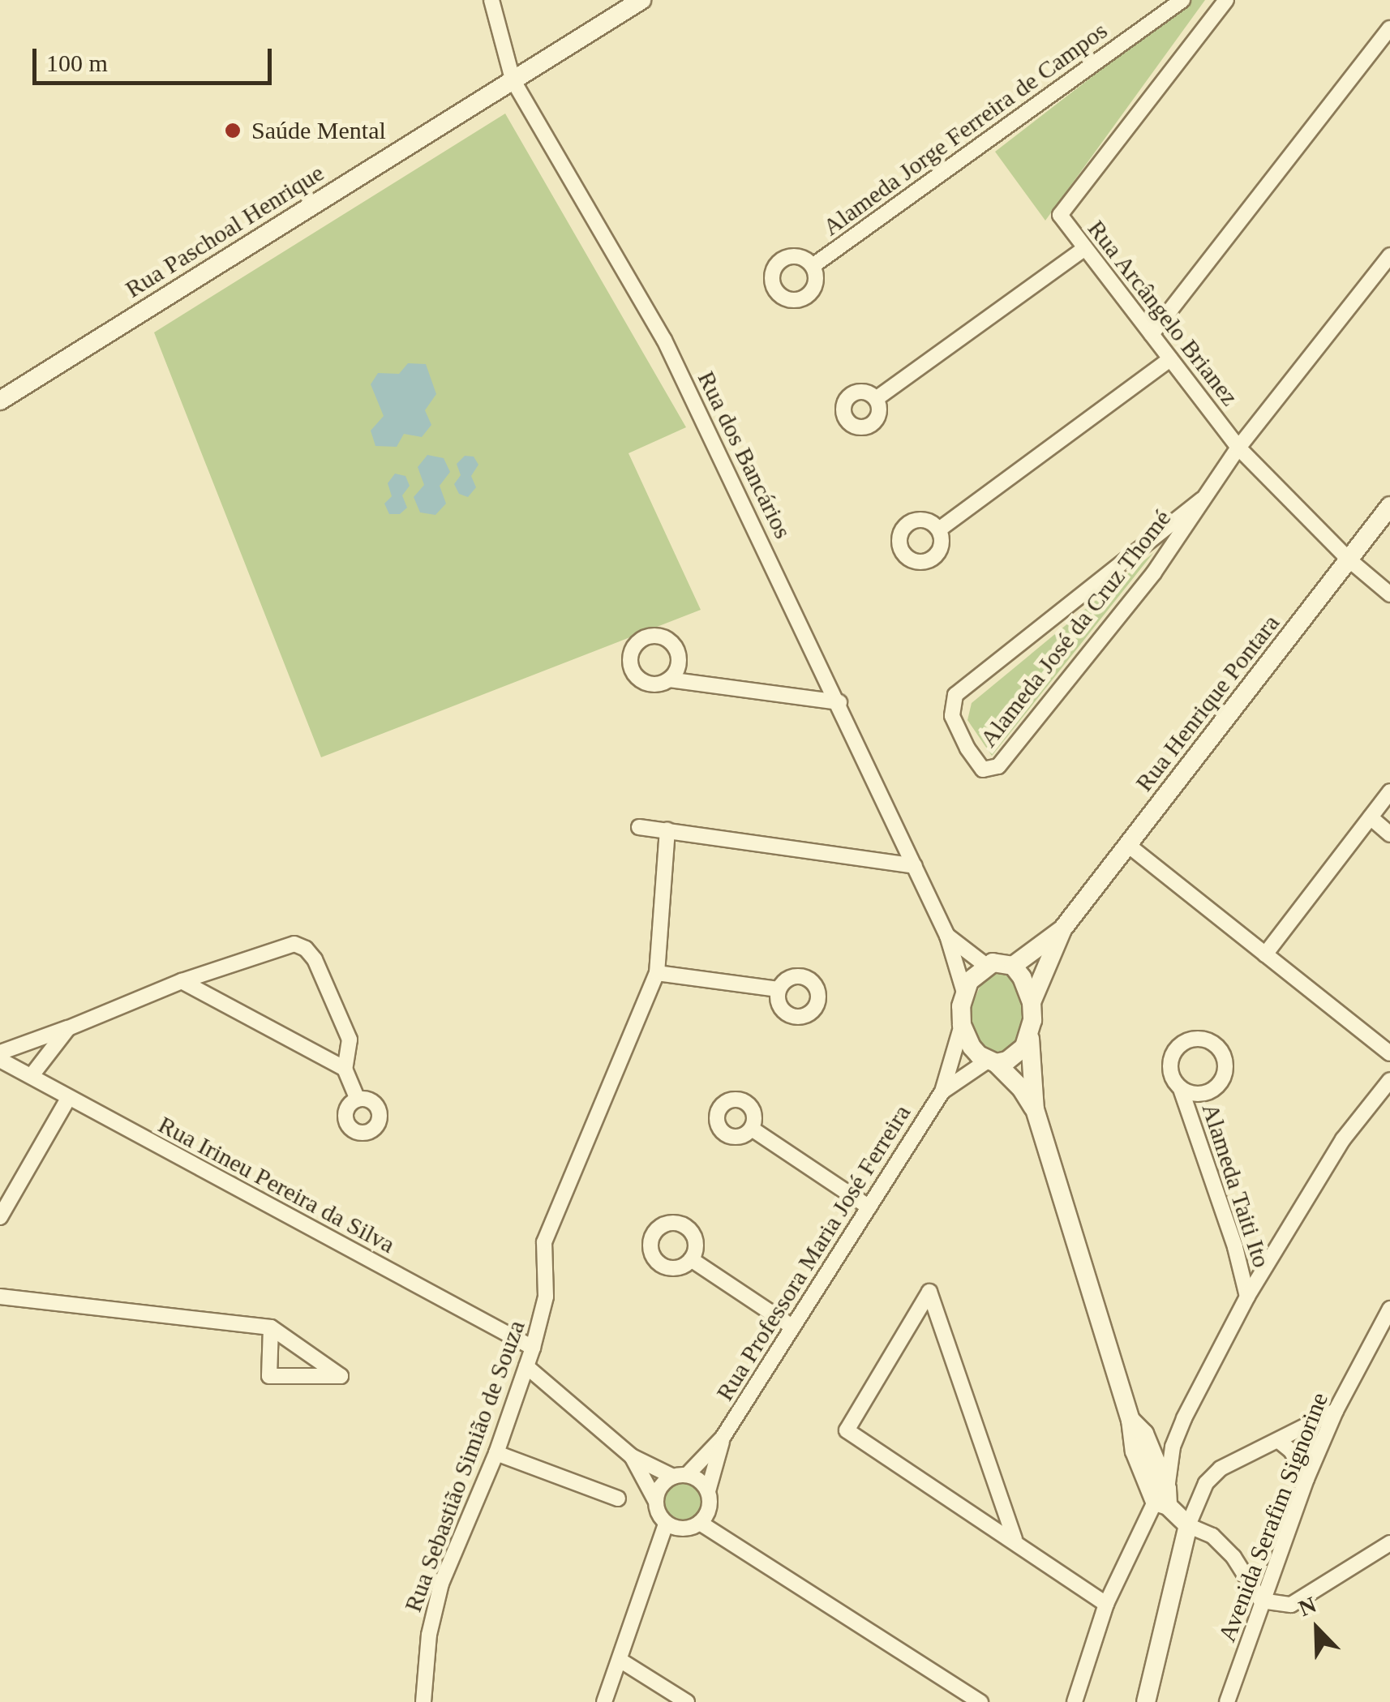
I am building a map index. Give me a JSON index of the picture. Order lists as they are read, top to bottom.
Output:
{
  "streets": {
    "street": [
      "Alameda Jorge Ferreira de Campos",
      "Rua Paschoal Henrique",
      "Rua Arcângelo Brianez",
      "Rua dos Bancários",
      "Alameda José da Cruz Thomé",
      "Rua Henrique Pontara",
      "Rua Irineu Pereira da Silva",
      "Alameda Taiti Ito",
      "Rua Professora Maria José Ferreira",
      "Rua Sebastião Simião de Souza",
      "Avenida Serafim Signorine"
    ]
  },
  "crossings": [
    ["Rua Paschoal Henrique", "Rua dos Bancários"],
    ["Rua Arcângelo Brianez", "Alameda José da Cruz Thomé"],
    ["Rua Arcângelo Brianez", "Rua Henrique Pontara"],
    ["Rua dos Bancários", "Rua Henrique Pontara"],
    ["Rua dos Bancários", "Rua Professora Maria José Ferreira"],
    ["Rua Henrique Pontara", "Rua Professora Maria José Ferreira"],
    ["Rua Irineu Pereira da Silva", "Rua Sebastião Simião de Souza"]
  ],
  "places": ["Saúde Mental"],
  "scale_bar": "100 m",
  "north": "top left"
}
